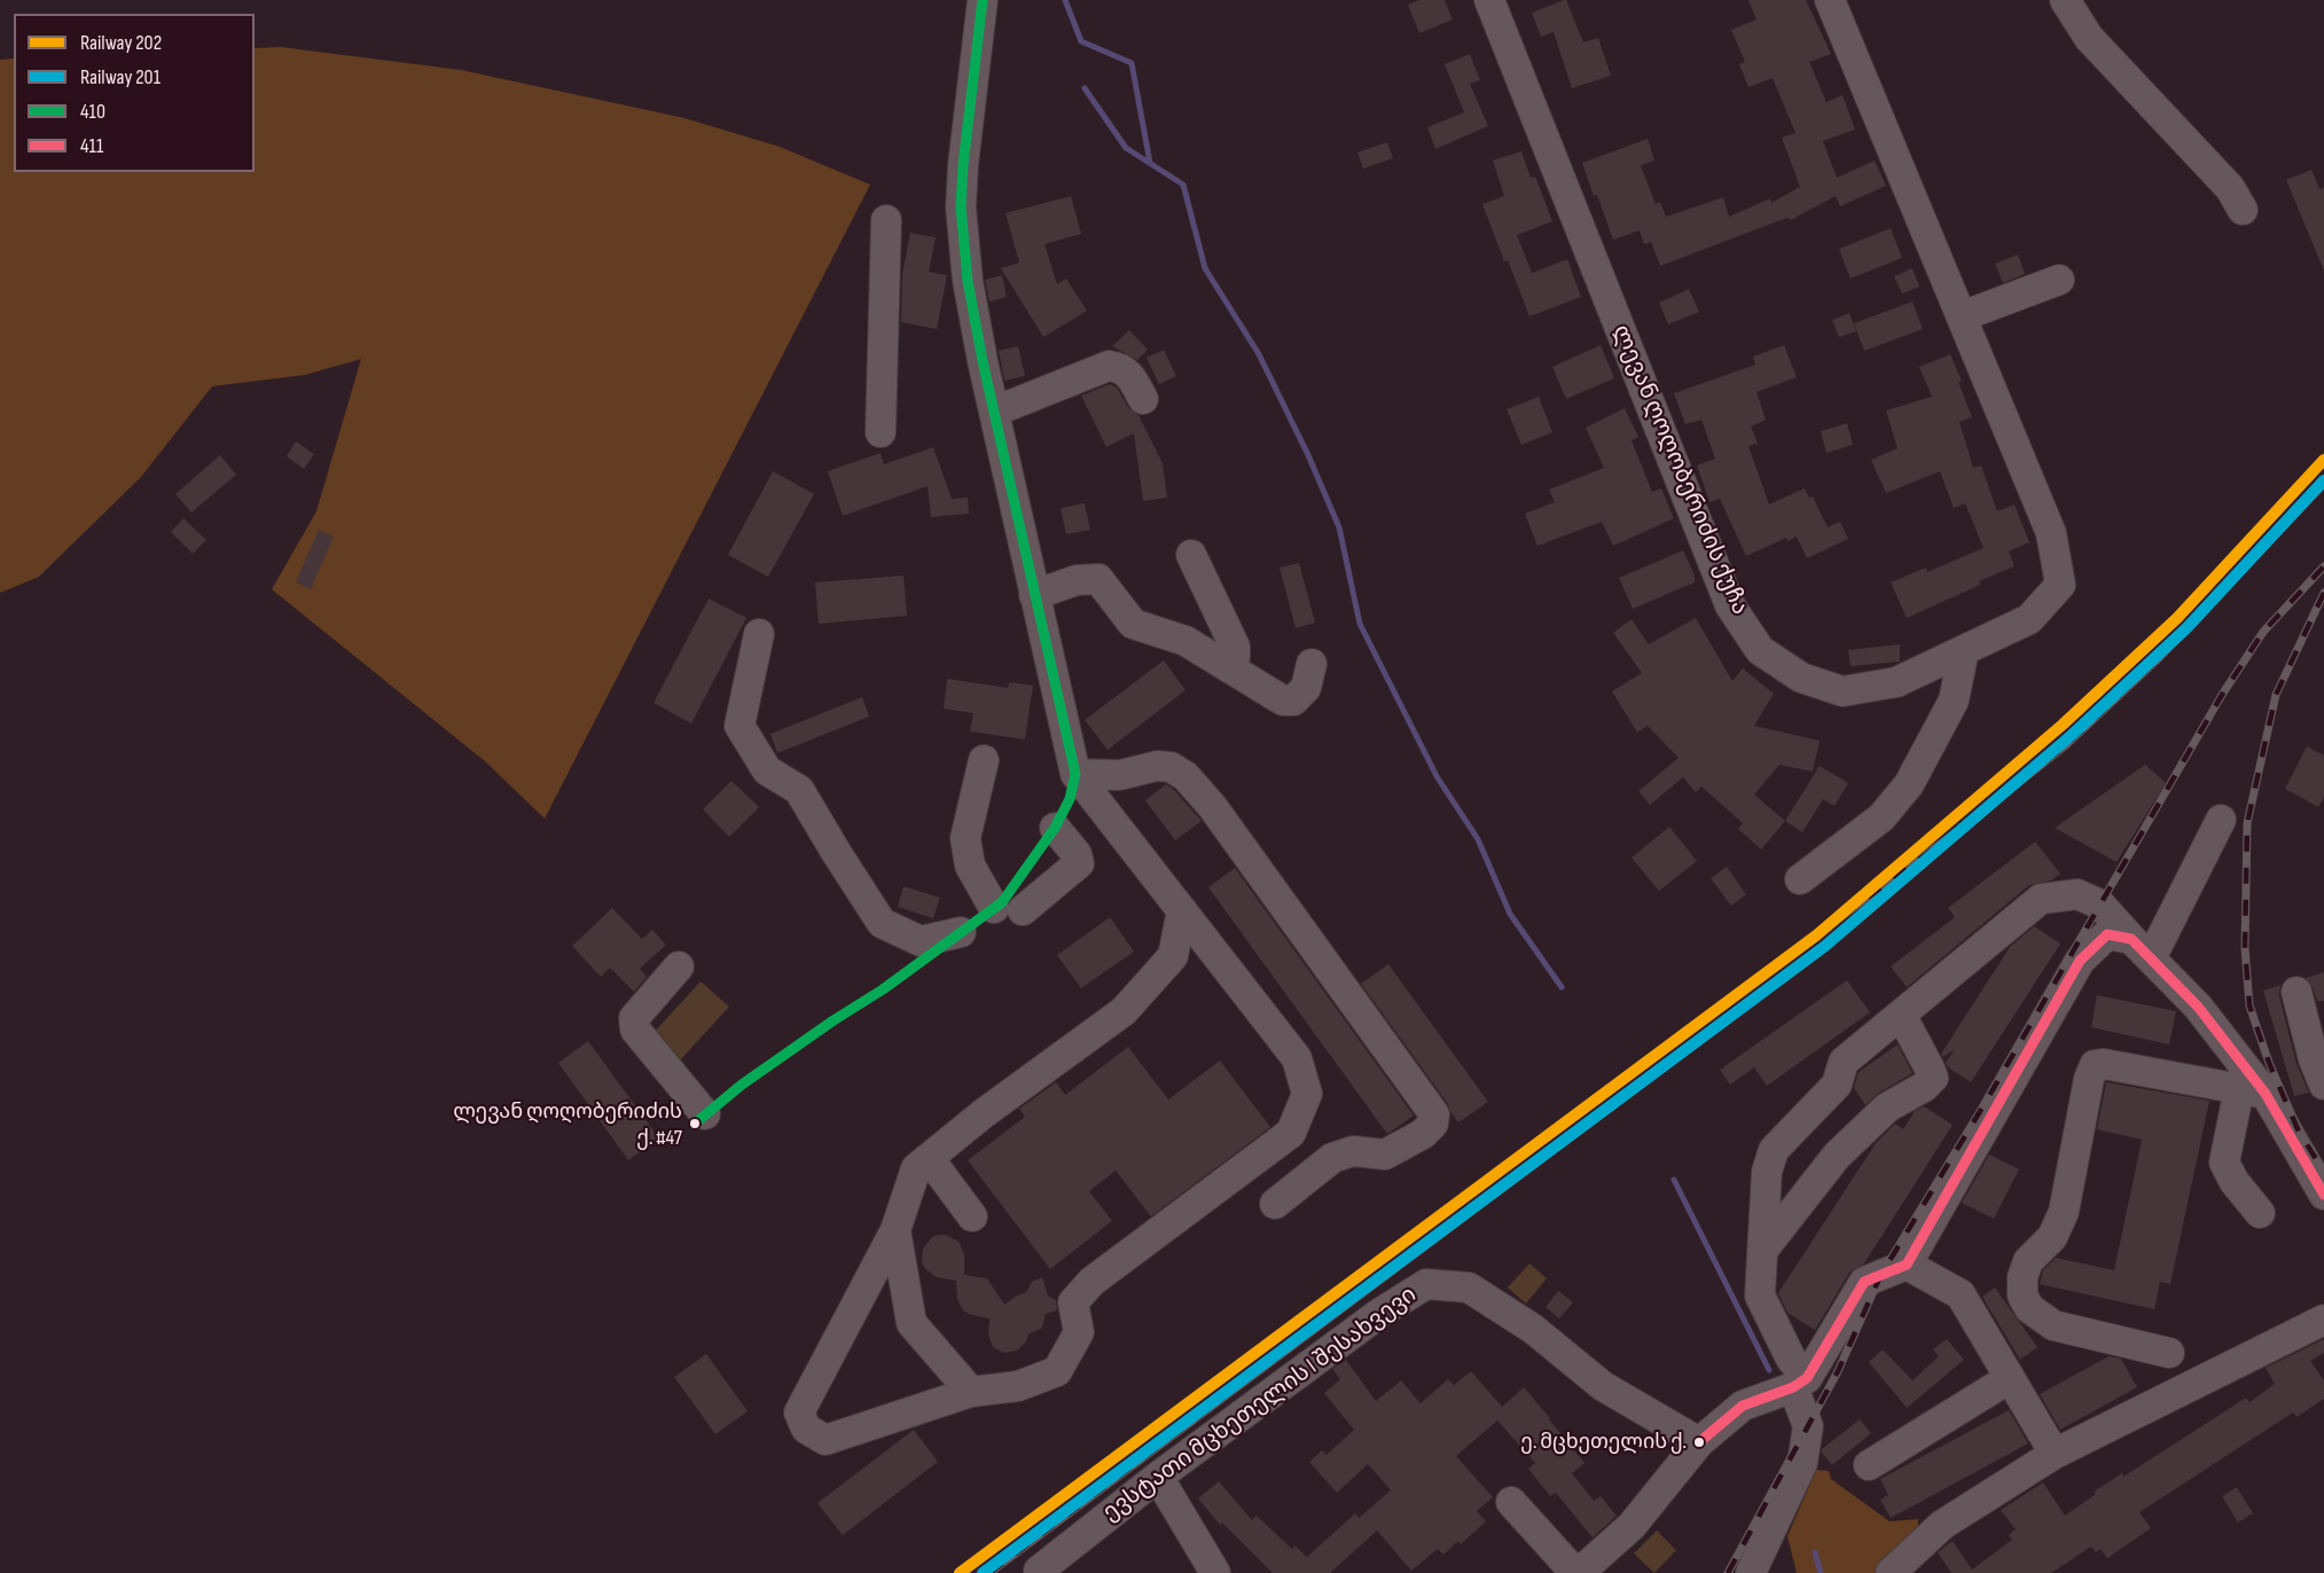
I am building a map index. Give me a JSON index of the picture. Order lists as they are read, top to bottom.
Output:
{
  "streets": {
    "street": ["ლევან ღოღობერიძის ქუჩა", "ევსტათი მცხეთელის I შესახვევი"]
  },
  "places": ["ლევან ღოღობერიძის ქ. #47", "ე. მცხეთელის ქ."],
  "lines": [
    "transit line 410",
    "rail line 202",
    "rail line 201",
    "transit line 411"
  ],
  "legend": [
    "Railway 202",
    "Railway 201",
    "410",
    "411"
  ]
}
